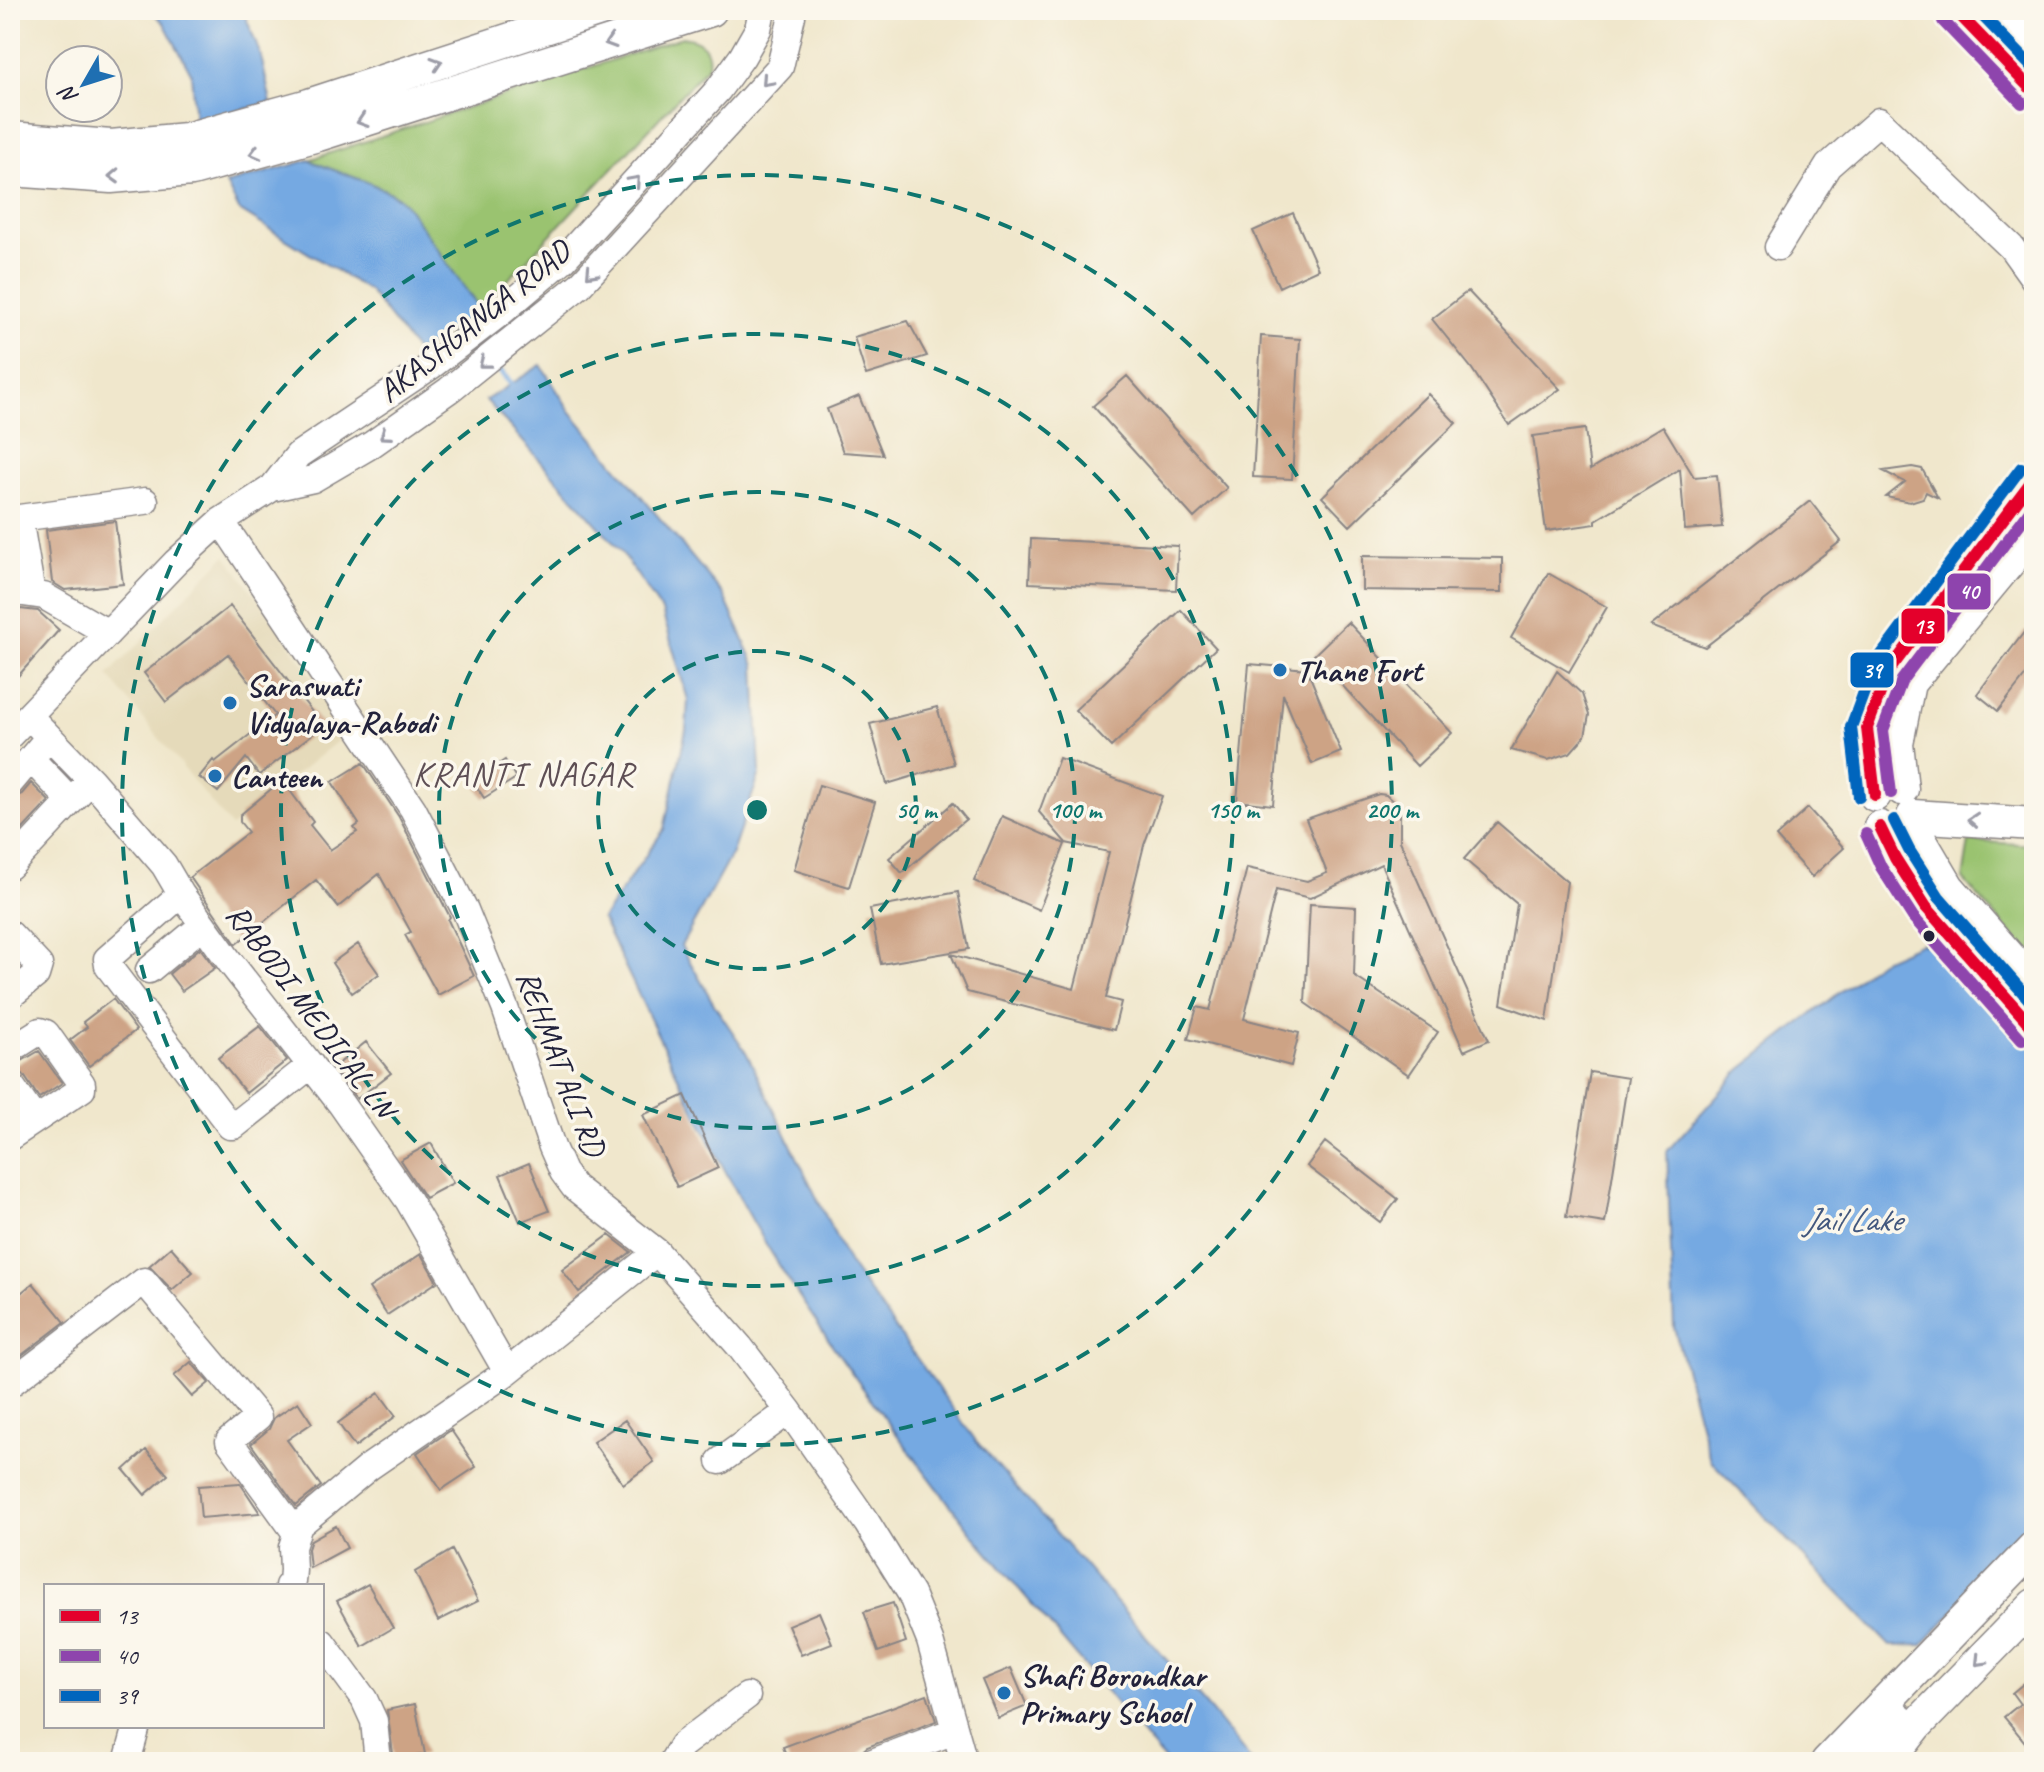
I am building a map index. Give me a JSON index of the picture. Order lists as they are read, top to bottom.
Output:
{
  "streets": {
    "street": ["AKASHGANGA ROAD", "RABODI MEDICAL LN", "REHMAT ALI RD"]
  },
  "crossings": [
    ["AKASHGANGA ROAD", "RABODI MEDICAL LN"],
    ["AKASHGANGA ROAD", "REHMAT ALI RD"]
  ],
  "districts": ["KRANTI NAGAR"],
  "water": ["Jail Lake"],
  "places": [
    "Thane Fort",
    "Saraswati Vidyalaya-Rabodi",
    "Canteen",
    "Shafi Borondkar Primary School"
  ],
  "lines": ["transit line 13", "transit line 39", "transit line 40"],
  "legend": ["13", "40", "39"],
  "north": "bottom left",
  "rings": [
    "50 m",
    "100 m",
    "150 m",
    "200 m"
  ]
}
